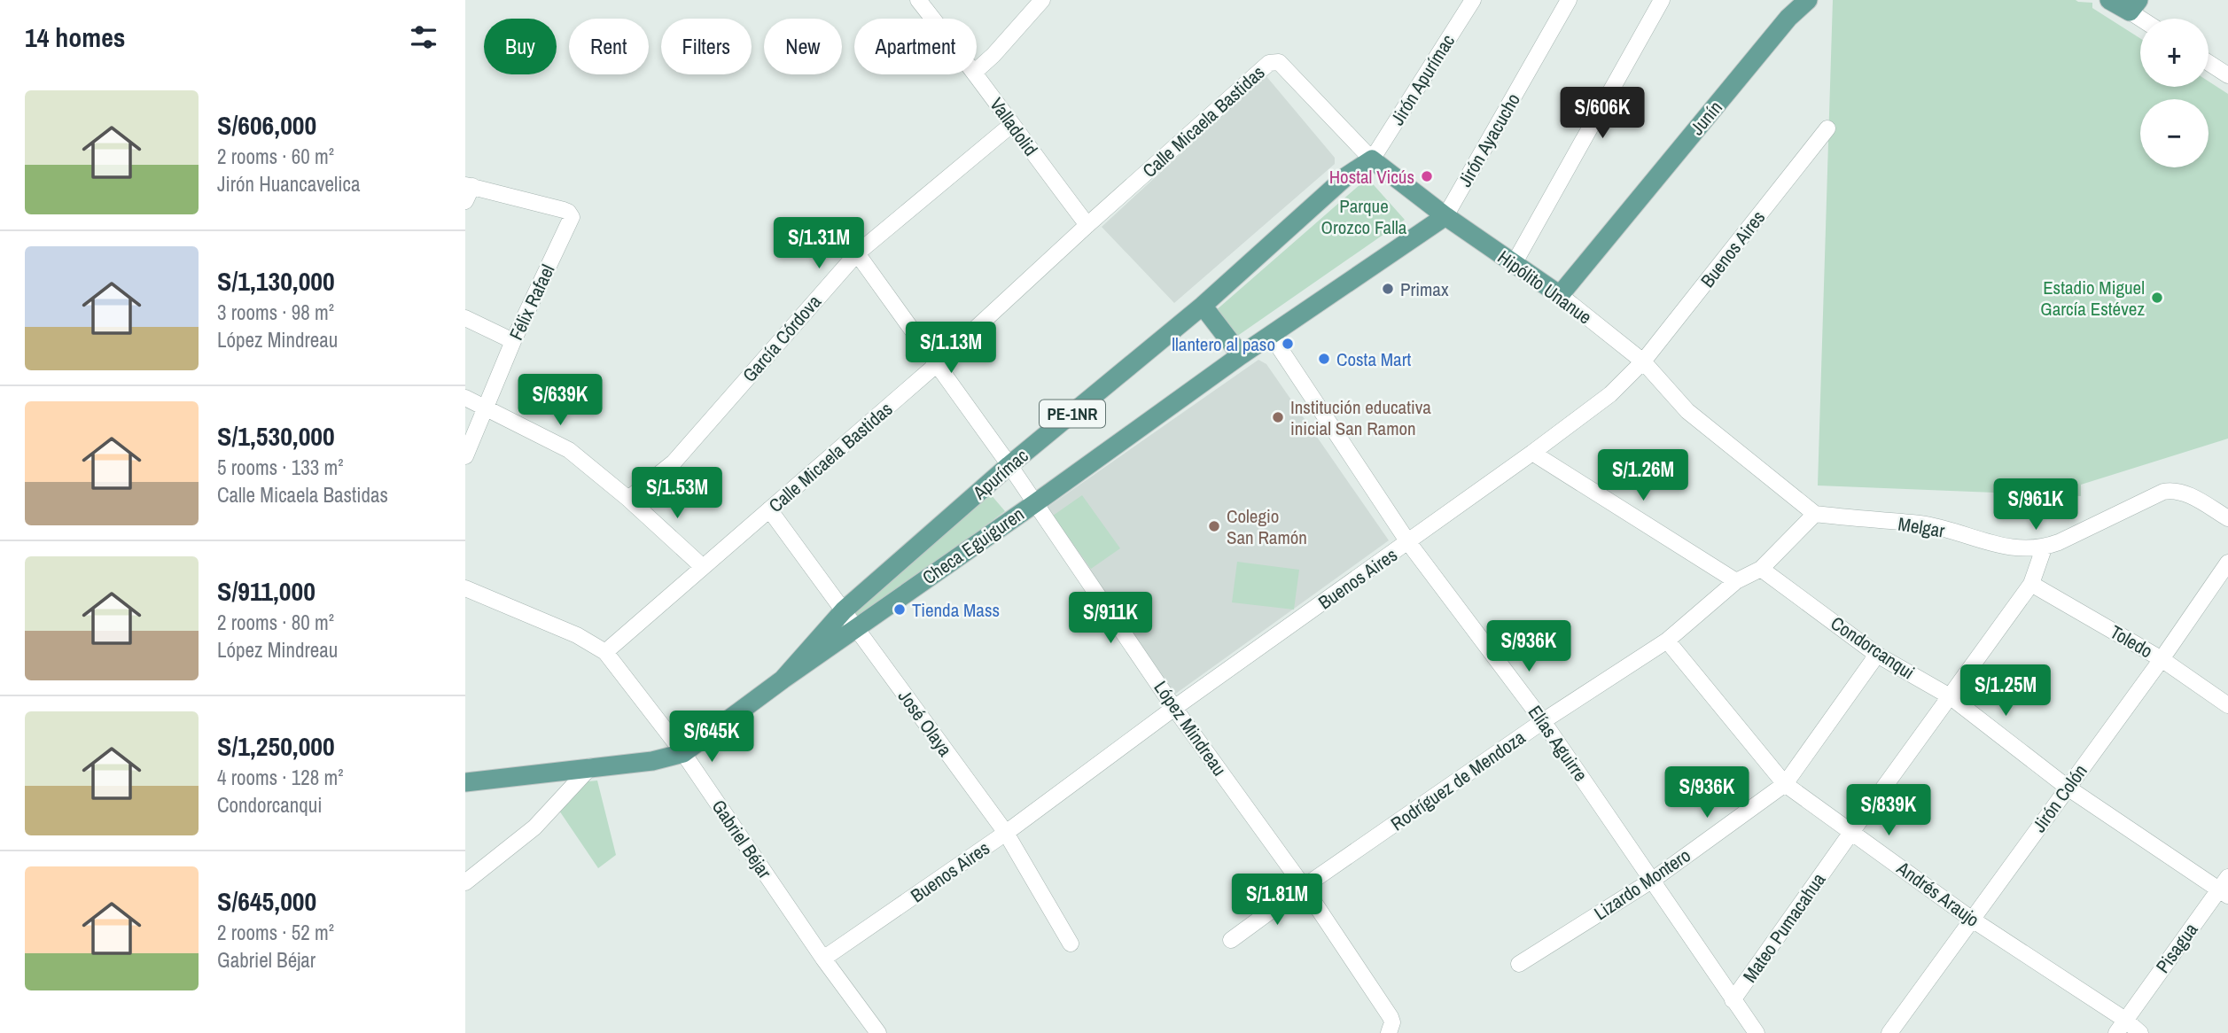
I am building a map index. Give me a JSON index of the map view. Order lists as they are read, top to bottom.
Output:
{
  "streets": {
    "main road": [
      "Junín",
      "Hipólito Unanue",
      "PE-1NR",
      "Apurímac",
      "Checa Eguiguren"
    ],
    "street": [
      "Jirón Apurímac",
      "Calle Micaela Bastidas",
      "Valladolid",
      "Jirón Ayacucho",
      "Buenos Aires",
      "Félix Rafael",
      "García Córdova",
      "Melgar",
      "Toledo",
      "Condorcanqui",
      "José Olaya",
      "López Mindreau",
      "Elías Aguirre",
      "Rodríguez de Mendoza",
      "Jirón Colón",
      "Gabriel Béjar",
      "Lizardo Montero",
      "Andrés Araujo",
      "Mateo Pumacahua",
      "Pisagua"
    ]
  },
  "crossings": [
    ["Jirón Apurímac", "Hipólito Unanue"],
    ["Jirón Apurímac", "Apurímac"],
    ["Junín", "Hipólito Unanue"],
    ["Calle Micaela Bastidas", "Valladolid"],
    ["Calle Micaela Bastidas", "Hipólito Unanue"],
    ["Calle Micaela Bastidas", "José Olaya"],
    ["Calle Micaela Bastidas", "López Mindreau"],
    ["Calle Micaela Bastidas", "Gabriel Béjar"],
    ["Valladolid", "García Córdova"],
    ["Jirón Ayacucho", "Hipólito Unanue"],
    ["Jirón Ayacucho", "Checa Eguiguren"],
    ["Buenos Aires", "Hipólito Unanue"],
    ["Buenos Aires", "José Olaya"],
    ["Buenos Aires", "López Mindreau"],
    ["Buenos Aires", "Elías Aguirre"],
    ["Buenos Aires", "Gabriel Béjar"],
    ["Hipólito Unanue", "Apurímac"],
    ["Hipólito Unanue", "Melgar"],
    ["Hipólito Unanue", "Checa Eguiguren"],
    ["Hipólito Unanue", "Rodríguez de Mendoza"],
    ["García Córdova", "López Mindreau"],
    ["Apurímac", "Checa Eguiguren"],
    ["Apurímac", "José Olaya"],
    ["Apurímac", "López Mindreau"],
    ["Melgar", "Rodríguez de Mendoza"],
    ["Melgar", "Mateo Pumacahua"],
    ["Checa Eguiguren", "José Olaya"],
    ["Checa Eguiguren", "López Mindreau"],
    ["Checa Eguiguren", "Elías Aguirre"],
    ["Checa Eguiguren", "Gabriel Béjar"],
    ["Toledo", "Jirón Colón"],
    ["Toledo", "Mateo Pumacahua"],
    ["Condorcanqui", "Rodríguez de Mendoza"],
    ["Condorcanqui", "Jirón Colón"],
    ["Condorcanqui", "Lizardo Montero"],
    ["Condorcanqui", "Mateo Pumacahua"],
    ["Condorcanqui", "Pisagua"],
    ["López Mindreau", "Rodríguez de Mendoza"],
    ["Elías Aguirre", "Rodríguez de Mendoza"],
    ["Elías Aguirre", "Lizardo Montero"],
    ["Elías Aguirre", "Mateo Pumacahua"],
    ["Rodríguez de Mendoza", "Andrés Araujo"],
    ["Jirón Colón", "Andrés Araujo"],
    ["Lizardo Montero", "Andrés Araujo"],
    ["Andrés Araujo", "Mateo Pumacahua"],
    ["Andrés Araujo", "Pisagua"]
  ],
  "parks": ["Parque Orozco Falla"],
  "places": [
    "Hostal Vicús",
    "Primax",
    "Estadio Miguel García Estévez",
    "llantero al paso",
    "Costa Mart",
    "Institución educativa inicial San Ramon",
    "Colegio San Ramón",
    "Tienda Mass"
  ],
  "page": {
    "heading": "14 homes",
    "map_buttons": ["+", "−"],
    "chip": [
      "Buy",
      "Rent",
      "Filters",
      "New",
      "Apartment"
    ],
    "list": [
      {
        "name": "S/606,000",
        "note": "2 rooms · 60 m² · Jirón Huancavelica"
      },
      {
        "name": "S/1,130,000",
        "note": "3 rooms · 98 m² · López Mindreau"
      },
      {
        "name": "S/1,530,000",
        "note": "5 rooms · 133 m² · Calle Micaela Bastidas"
      },
      {
        "name": "S/911,000",
        "note": "2 rooms · 80 m² · López Mindreau"
      },
      {
        "name": "S/1,250,000",
        "note": "4 rooms · 128 m² · Condorcanqui"
      },
      {
        "name": "S/645,000",
        "note": "2 rooms · 52 m² · Gabriel Béjar"
      }
    ],
    "price": [
      "S/606K",
      "S/1.31M",
      "S/1.13M",
      "S/639K",
      "S/1.26M",
      "S/1.53M",
      "S/961K",
      "S/911K",
      "S/936K",
      "S/1.25M",
      "S/645K",
      "S/936K",
      "S/839K",
      "S/1.81M"
    ]
  }
}
